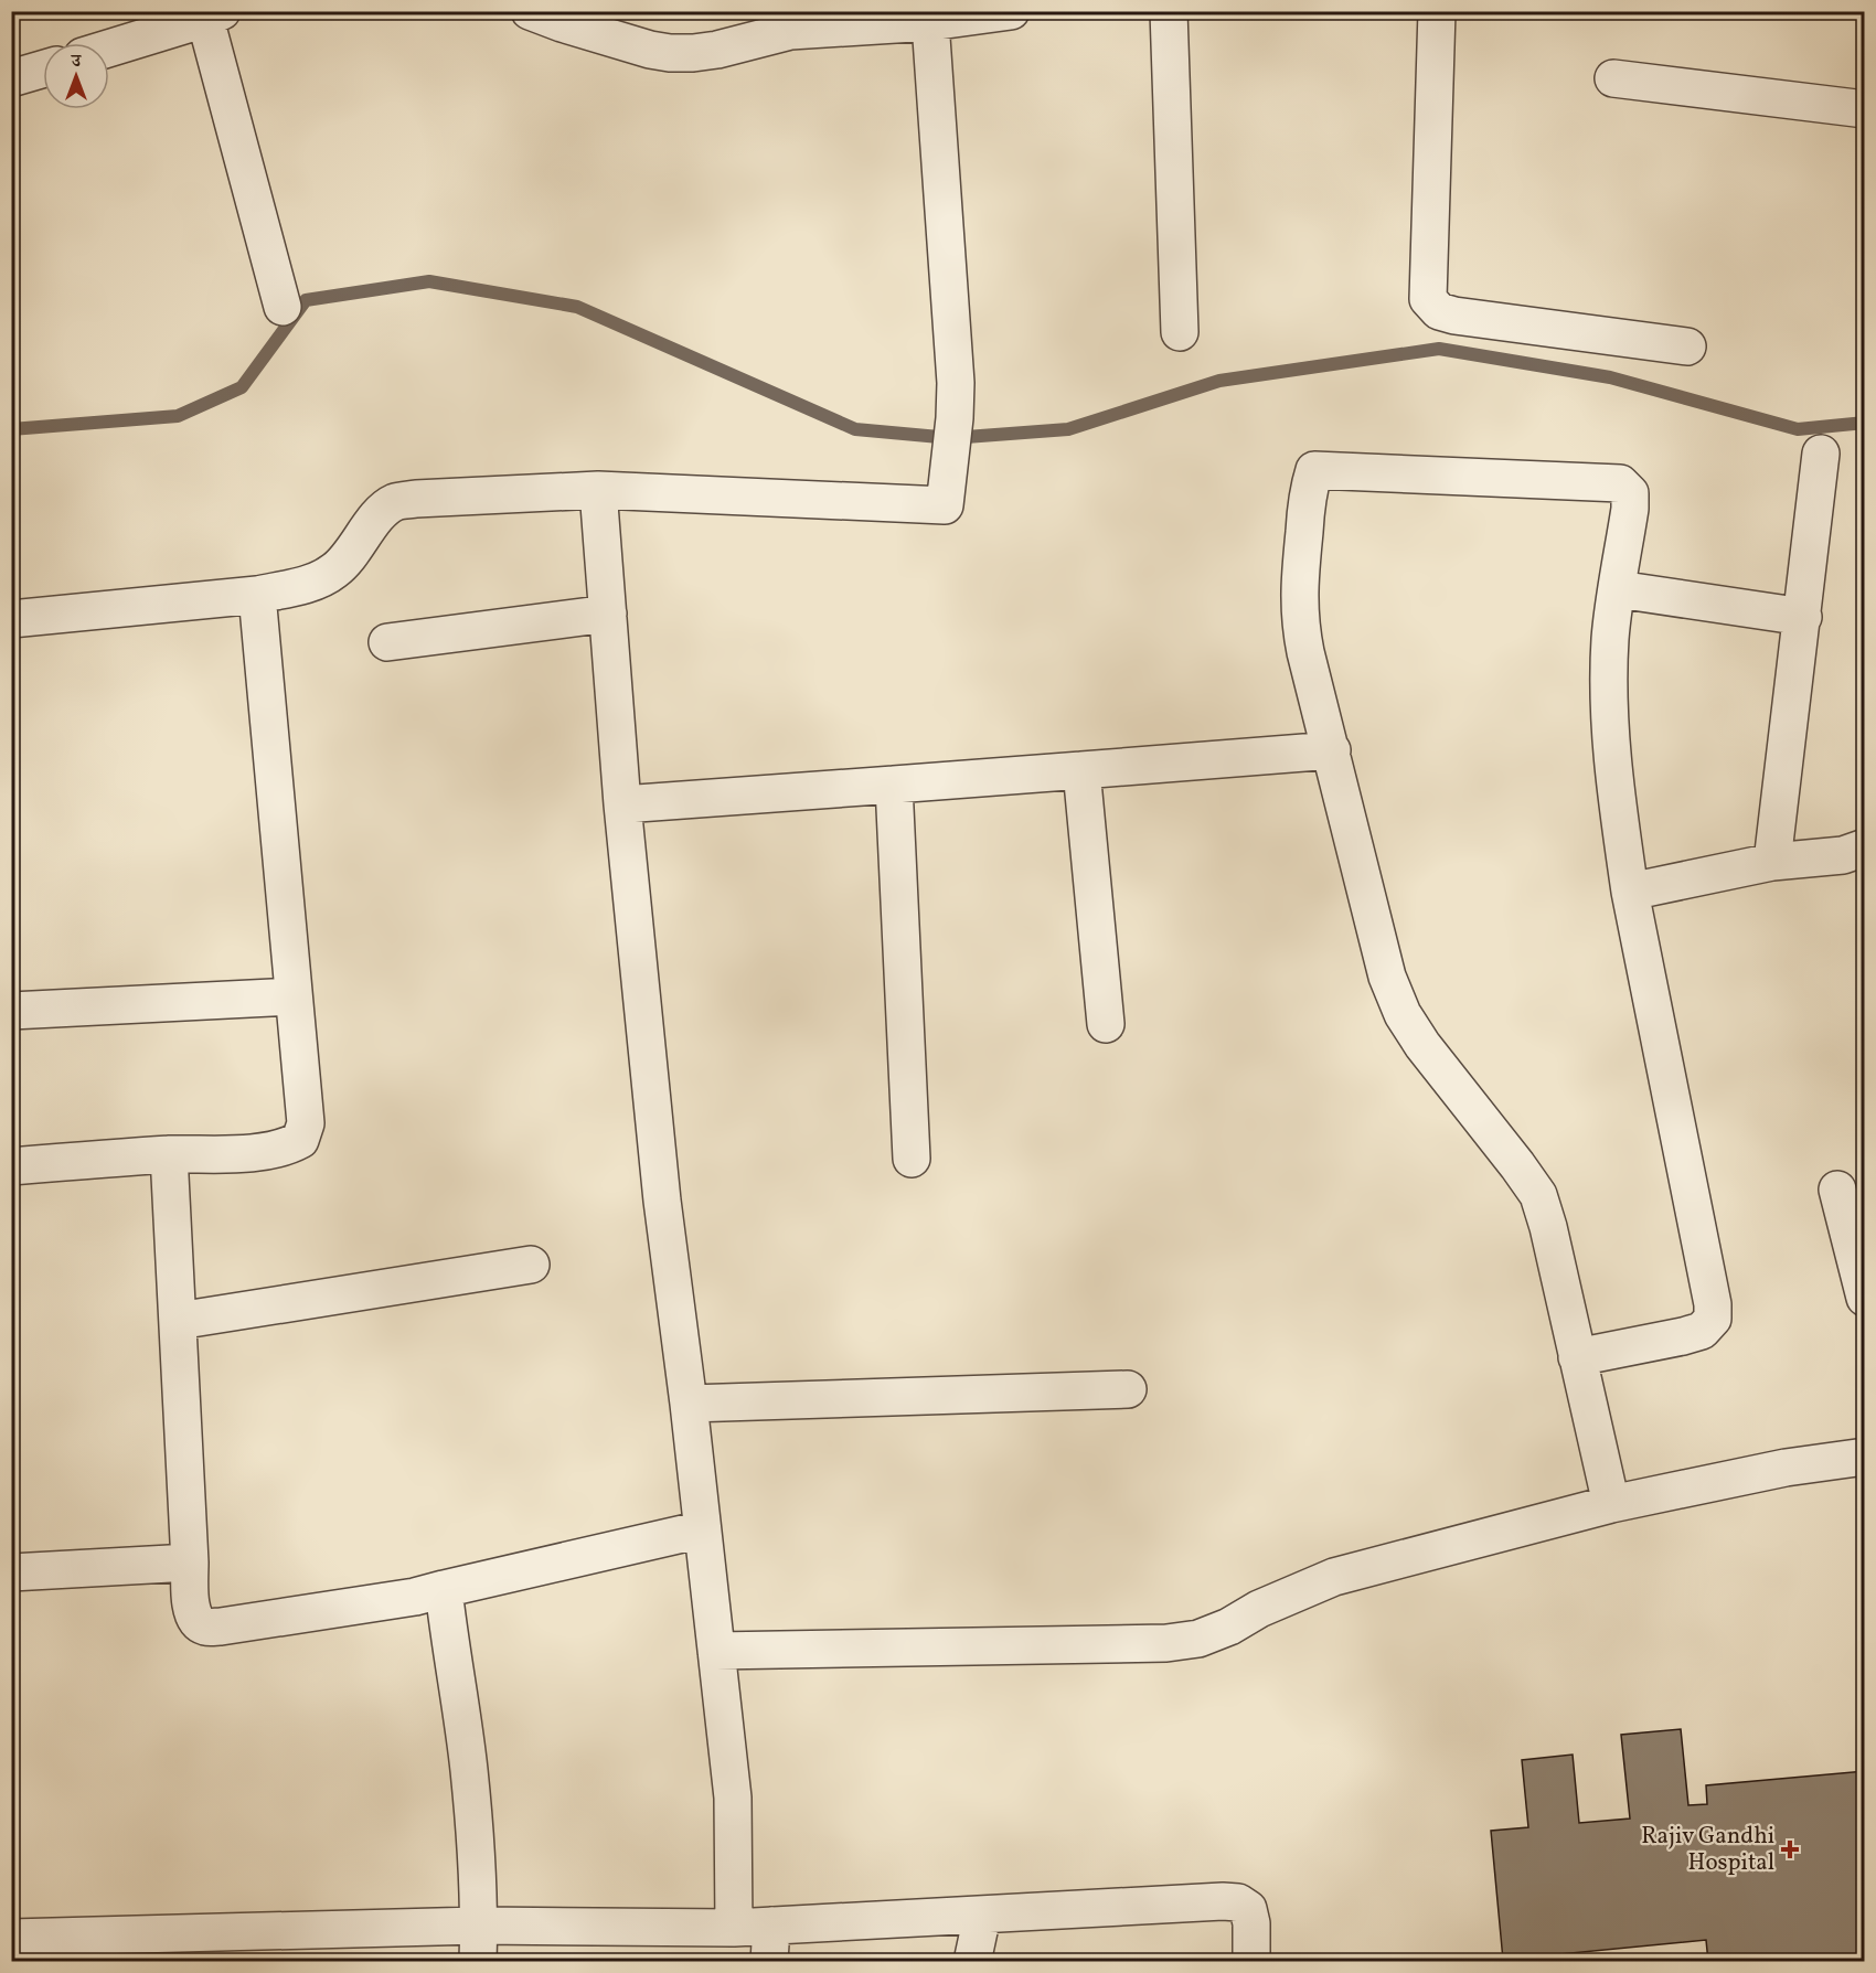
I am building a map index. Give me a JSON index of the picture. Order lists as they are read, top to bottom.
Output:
{
  "places": {
    "health": ["Rajiv Gandhi Hospital"]
  },
  "north": "top"
}
